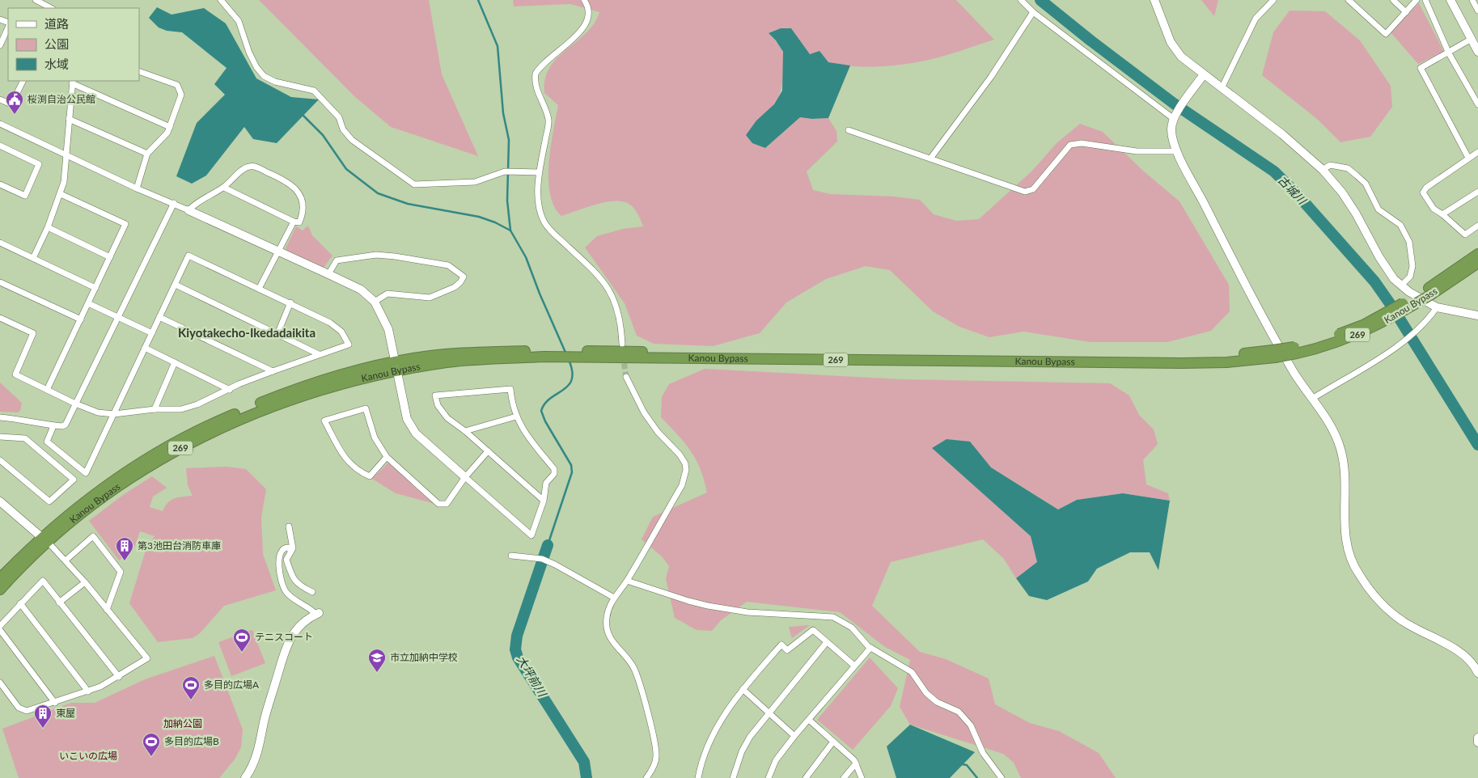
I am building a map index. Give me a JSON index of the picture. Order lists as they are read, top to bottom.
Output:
{
  "streets": {
    "highway": ["Kanou Bypass", "269"]
  },
  "districts": ["Kiyotakecho-Ikedadaikita"],
  "water": ["古城川", "大坪前川"],
  "parks": ["加納公園", "いこいの広場"],
  "places": {
    "public building": ["桜渕自治公民館"],
    "building": ["第3池田台消防車庫", "東屋"],
    "sports": ["テニスコート", "多目的広場A", "多目的広場B"],
    "school or university": ["市立加納中学校"]
  },
  "legend": ["道路", "公園", "水域"]
}
